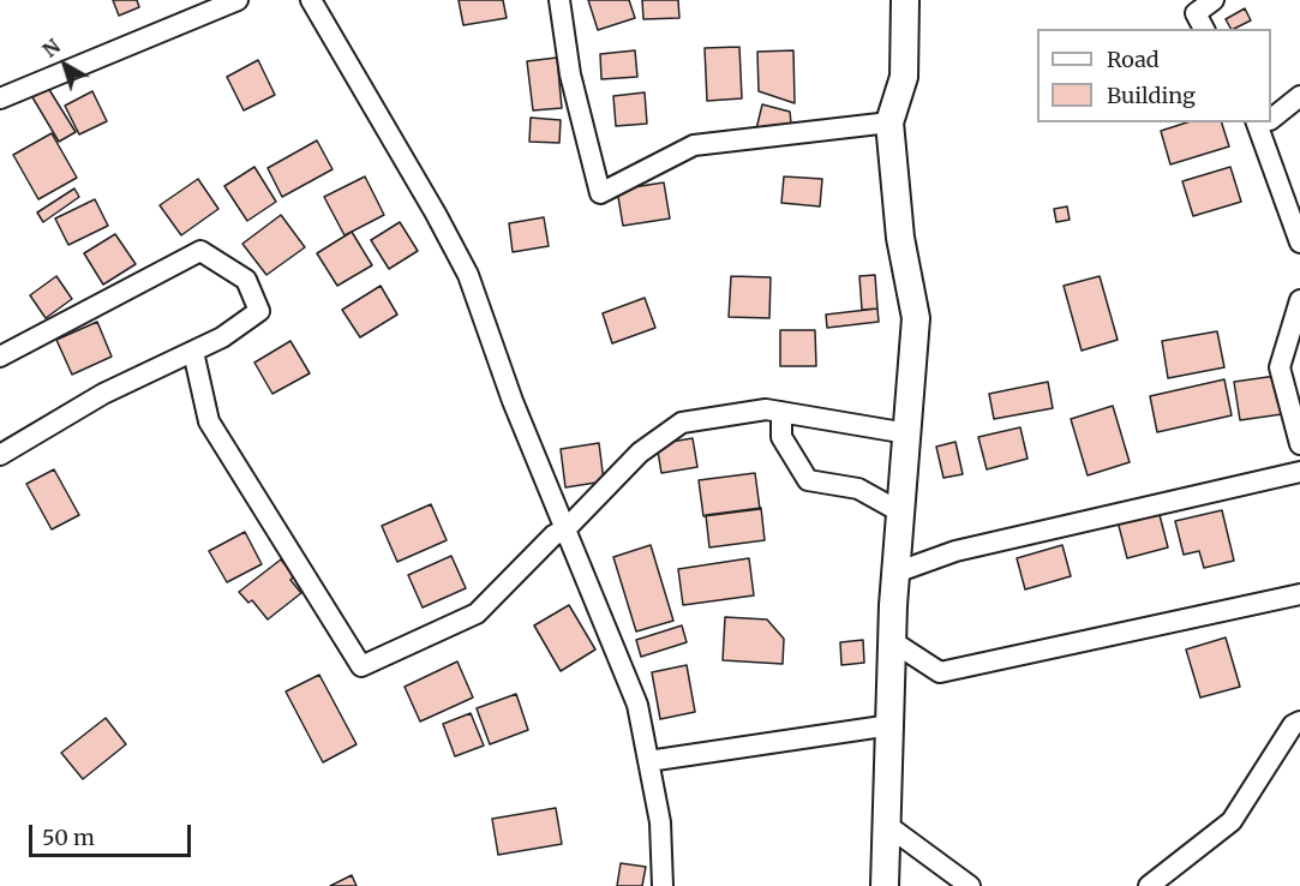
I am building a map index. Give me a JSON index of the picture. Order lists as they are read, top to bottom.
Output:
{
  "legend": ["Road", "Building"],
  "scale_bar": "50 m",
  "north": "top left"
}
